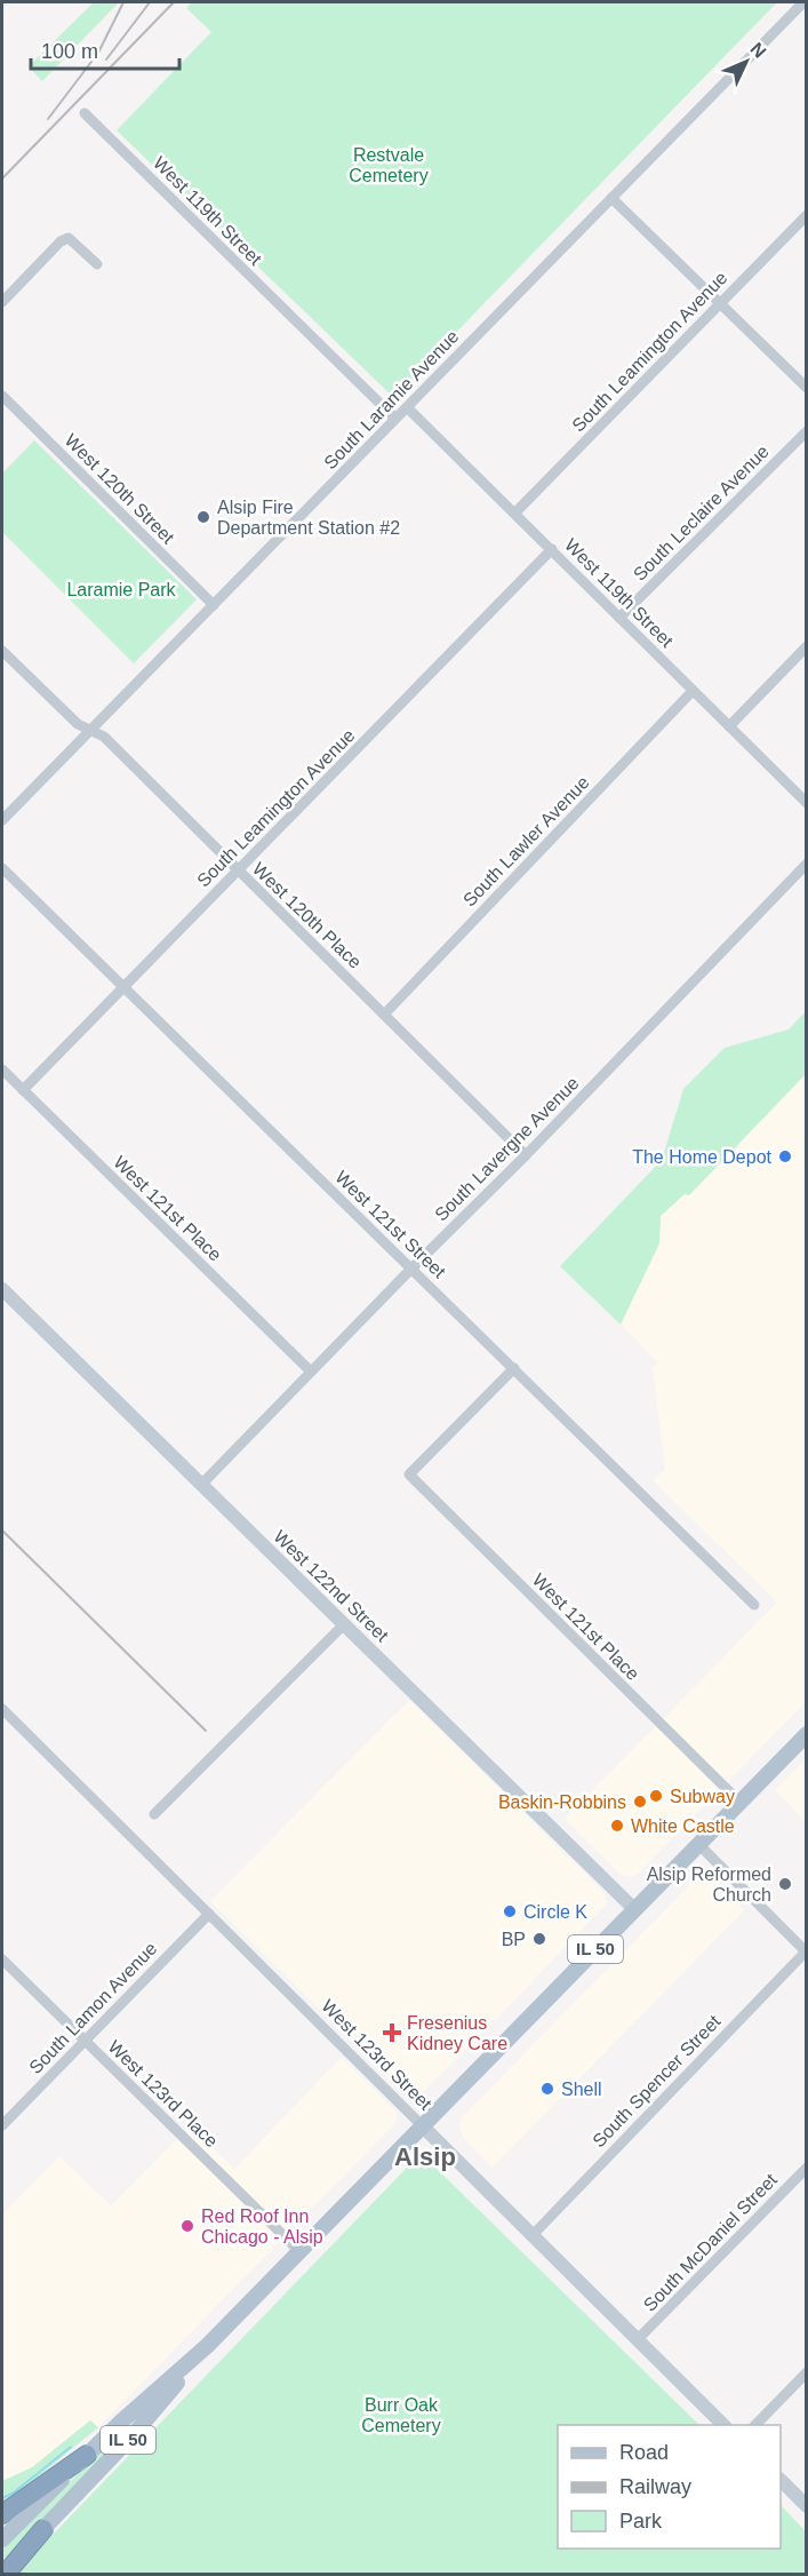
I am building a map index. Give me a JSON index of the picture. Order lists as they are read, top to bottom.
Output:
{
  "streets": {
    "main road": ["IL 50"],
    "street": [
      "West 119th Street",
      "South Leamington Avenue",
      "South Laramie Avenue",
      "West 120th Street",
      "South Leclaire Avenue",
      "South Lawler Avenue",
      "West 120th Place",
      "South Lavergne Avenue",
      "West 121st Place",
      "West 121st Street",
      "West 122nd Street",
      "South Lamon Avenue",
      "West 123rd Street",
      "South Spencer Street",
      "West 123rd Place",
      "South McDaniel Street"
    ]
  },
  "crossings": [
    ["West 119th Street", "South Leamington Avenue"],
    ["West 119th Street", "South Laramie Avenue"],
    ["West 119th Street", "South Leclaire Avenue"],
    ["West 119th Street", "South Lawler Avenue"],
    ["South Leamington Avenue", "West 120th Place"],
    ["South Leamington Avenue", "West 121st Place"],
    ["South Leamington Avenue", "West 121st Street"],
    ["South Laramie Avenue", "West 120th Street"],
    ["South Laramie Avenue", "West 120th Place"],
    ["South Lawler Avenue", "West 120th Place"],
    ["West 120th Place", "South Lavergne Avenue"],
    ["South Lavergne Avenue", "West 121st Place"],
    ["South Lavergne Avenue", "West 121st Street"],
    ["South Lavergne Avenue", "West 122nd Street"],
    ["West 121st Place", "West 121st Street"],
    ["West 121st Place", "IL 50"],
    ["West 122nd Street", "IL 50"],
    ["IL 50", "West 123rd Street"],
    ["IL 50", "West 123rd Place"],
    ["South Lamon Avenue", "West 123rd Street"],
    ["South Lamon Avenue", "West 123rd Place"],
    ["West 123rd Street", "South Spencer Street"],
    ["West 123rd Street", "South McDaniel Street"]
  ],
  "districts": ["Alsip"],
  "parks": ["Restvale Cemetery", "Laramie Park", "Burr Oak Cemetery"],
  "places": {
    "other": [
      "Alsip Fire Department Station #2",
      "The Home Depot",
      "Subway",
      "Baskin-Robbins",
      "White Castle",
      "Alsip Reformed Church",
      "Circle K",
      "BP",
      "Shell",
      "Red Roof Inn Chicago - Alsip"
    ],
    "health": ["Fresenius Kidney Care"]
  },
  "legend": ["Road", "Railway", "Park"],
  "scale_bar": "100 m",
  "north": "top right"
}
